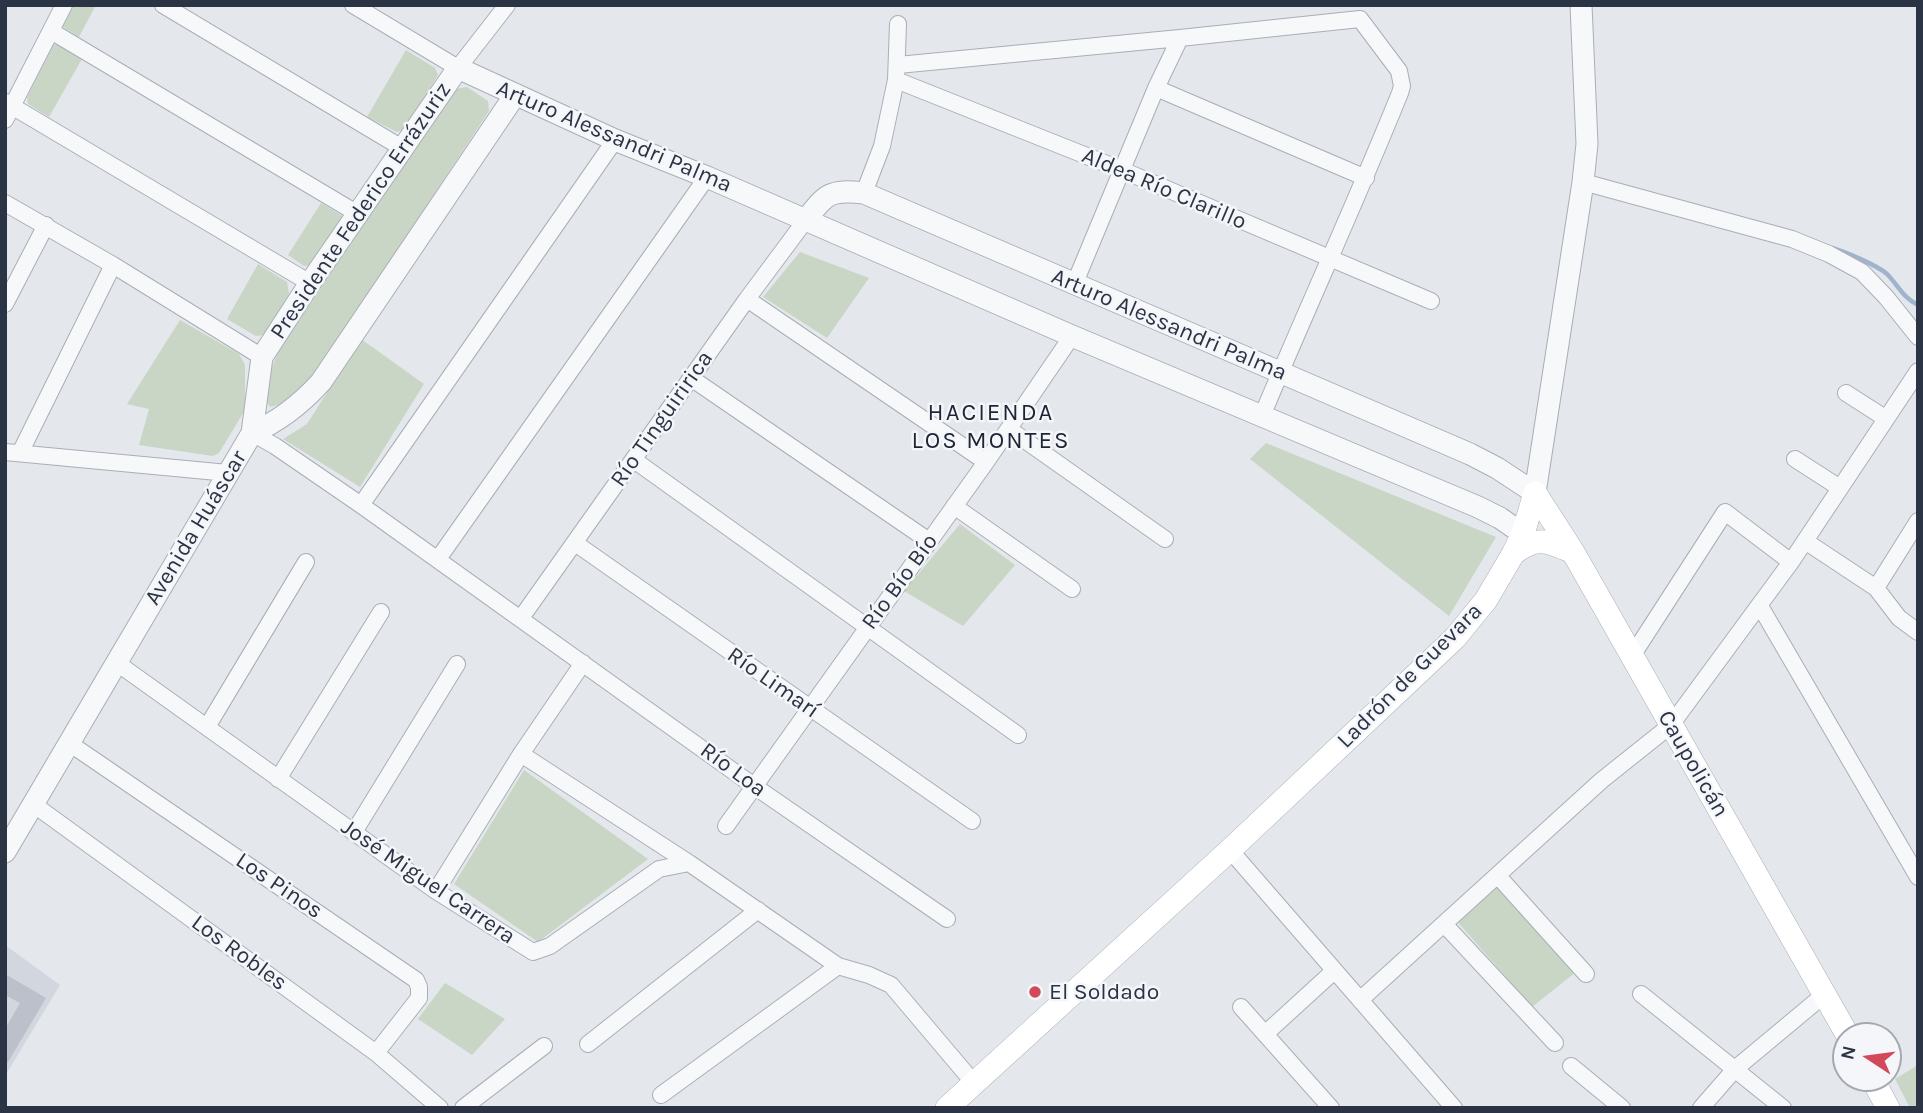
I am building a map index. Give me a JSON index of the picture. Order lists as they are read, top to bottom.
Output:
{
  "streets": {
    "main road": ["Ladrón de Guevara", "Caupolicán"],
    "street": [
      "Arturo Alessandri Palma",
      "Aldea Río Clarillo",
      "Presidente Federico Errázuriz",
      "Río Tinguiririca",
      "Avenida Huáscar",
      "Río Bío Bío",
      "Río Limarí",
      "Río Loa",
      "José Miguel Carrera",
      "Los Pinos",
      "Los Robles"
    ]
  },
  "crossings": [
    ["Arturo Alessandri Palma", "Presidente Federico Errázuriz"],
    ["Arturo Alessandri Palma", "Río Tinguiririca"],
    ["Arturo Alessandri Palma", "Avenida Huáscar"],
    ["Arturo Alessandri Palma", "Río Bío Bío"],
    ["Arturo Alessandri Palma", "Ladrón de Guevara"],
    ["Arturo Alessandri Palma", "Caupolicán"],
    ["Presidente Federico Errázuriz", "Avenida Huáscar"],
    ["Presidente Federico Errázuriz", "Río Loa"],
    ["Río Tinguiririca", "Río Limarí"],
    ["Río Tinguiririca", "Río Loa"],
    ["Avenida Huáscar", "Río Loa"],
    ["Avenida Huáscar", "José Miguel Carrera"],
    ["Avenida Huáscar", "Los Pinos"],
    ["Avenida Huáscar", "Los Robles"],
    ["Río Bío Bío", "Río Limarí"],
    ["Río Bío Bío", "Río Loa"],
    ["Ladrón de Guevara", "Caupolicán"],
    ["Los Pinos", "Los Robles"]
  ],
  "districts": ["HACIENDA LOS MONTES"],
  "places": ["El Soldado"],
  "north": "left"
}
